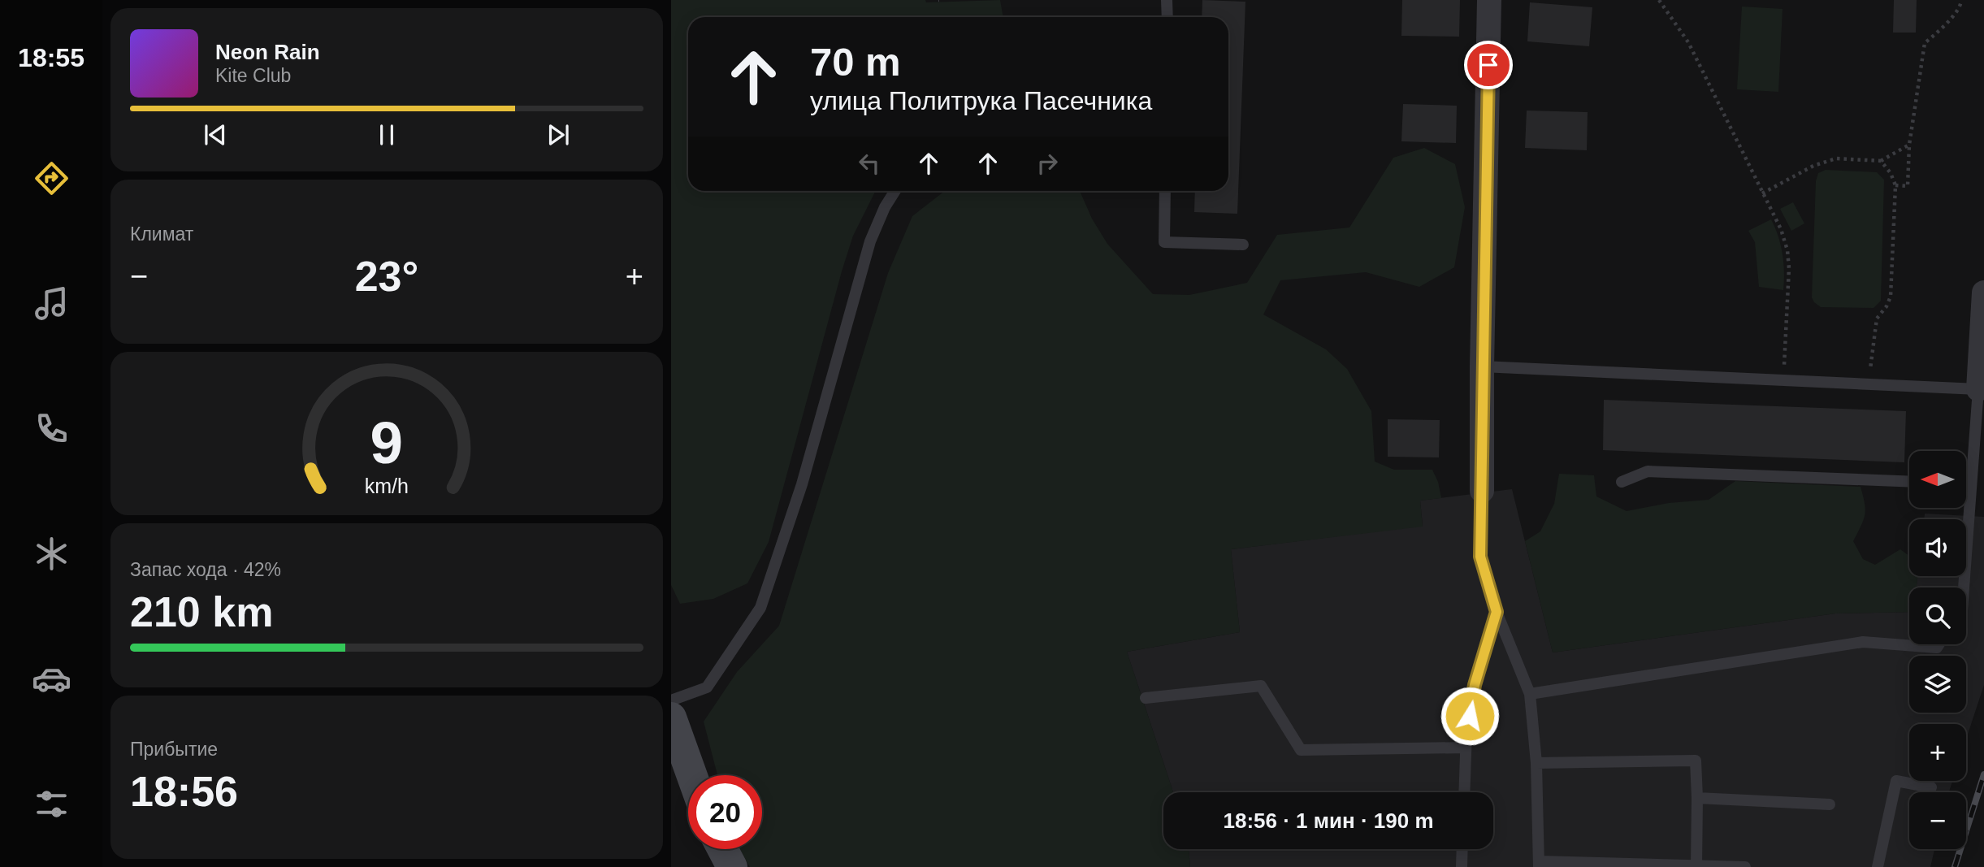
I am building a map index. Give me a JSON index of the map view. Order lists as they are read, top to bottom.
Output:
{
  "north": "left",
  "page": {
    "tabs": "18:55",
    "turn": ["70 m", "улица Политрука Пасечника"],
    "song": ["Neon Rain", "Kite Club"],
    "tile": [
      "Климат",
      ["Запас хода · 42%", "210 km"],
      ["Прибытие", "18:56"]
    ],
    "heat": ["−", "23°", "+"],
    "map_buttons": ["+", "−"],
    "limit": "20",
    "trip": "18:56 · 1 мин · 190 m",
    "gauge": ["9", "km/h"]
  }
}
